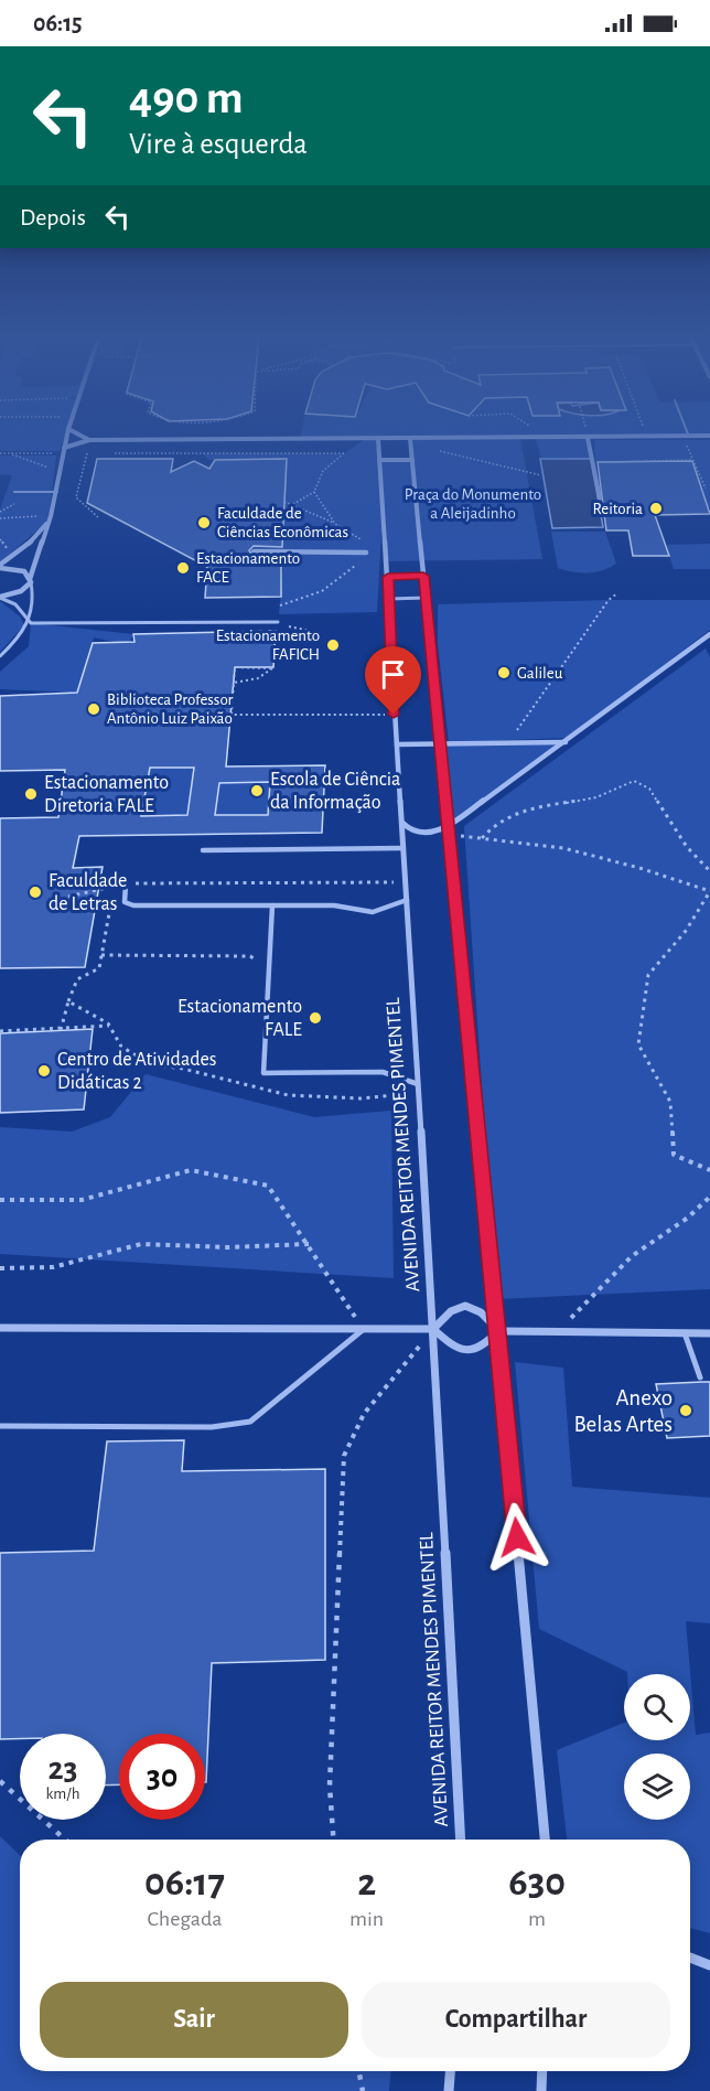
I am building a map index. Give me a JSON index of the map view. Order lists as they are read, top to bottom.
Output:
{
  "streets": {
    "street": ["AVENIDA REITOR MENDES PIMENTEL"]
  },
  "parks": ["Praça do Monumento a Aleijadinho"],
  "places": [
    "Reitoria",
    "Faculdade de Ciências Econômicas",
    "Estacionamento FACE",
    "Estacionamento FAFICH",
    "Galileu",
    "Biblioteca Professor Antônio Luiz Paixão",
    "Escola de Ciência da Informação",
    "Estacionamento Diretoria FALE",
    "Faculdade de Letras",
    "Estacionamento FALE",
    "Centro de Atividades Didáticas 2",
    "Anexo Belas Artes"
  ],
  "page": {
    "status": "06:15",
    "turn": ["490 m", "Vire à esquerda"],
    "then": "Depois",
    "speed": "23 km/h",
    "limit": "30",
    "eta": [
      "06:17",
      "Chegada",
      "2",
      "min",
      "630",
      "m"
    ],
    "buttons": ["Sair", "Compartilhar"]
  }
}
